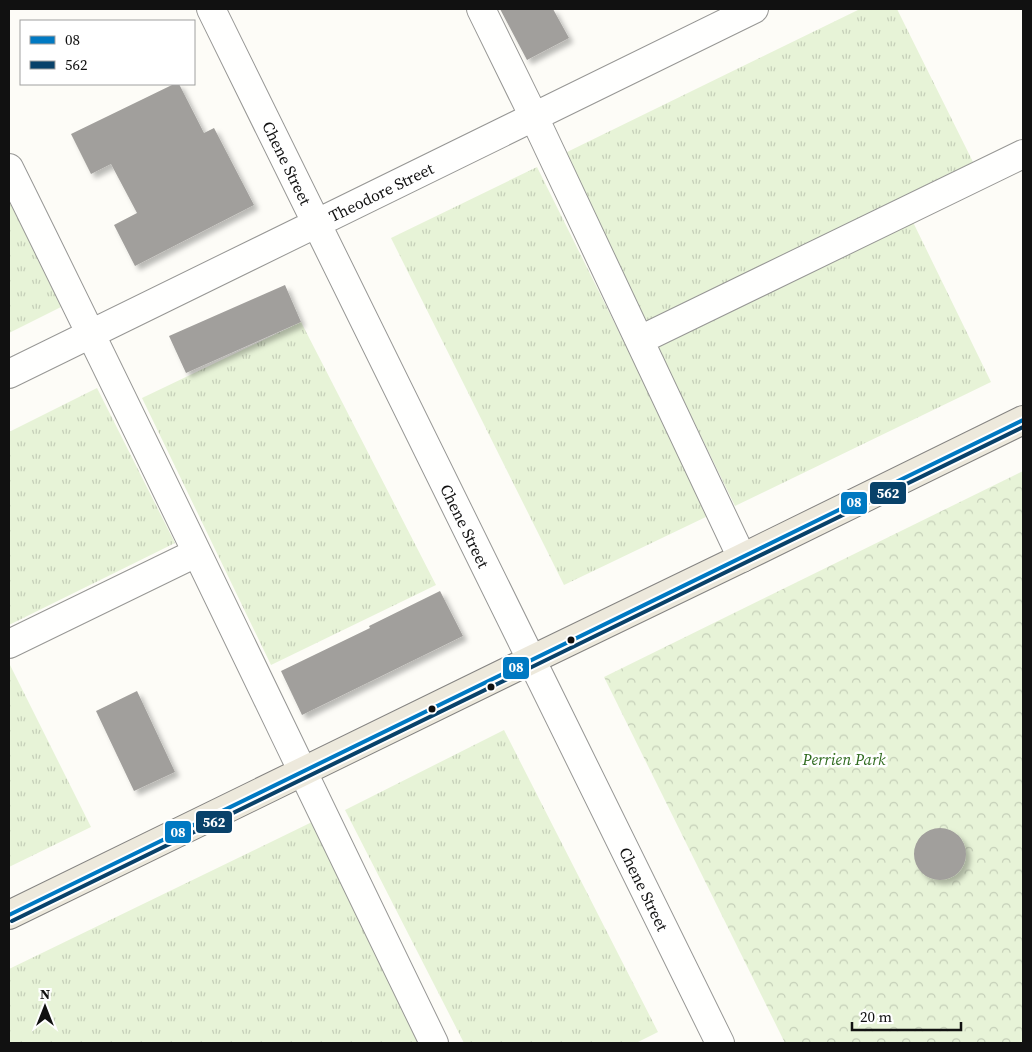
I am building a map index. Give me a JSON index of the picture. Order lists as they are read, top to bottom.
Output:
{
  "streets": {
    "street": ["Chene Street", "Theodore Street"]
  },
  "crossings": [
    ["Chene Street", "Theodore Street"]
  ],
  "parks": ["Perrien Park"],
  "lines": ["transit line 08", "transit line 562"],
  "legend": ["08", "562"],
  "scale_bar": "20 m",
  "north": "top"
}
